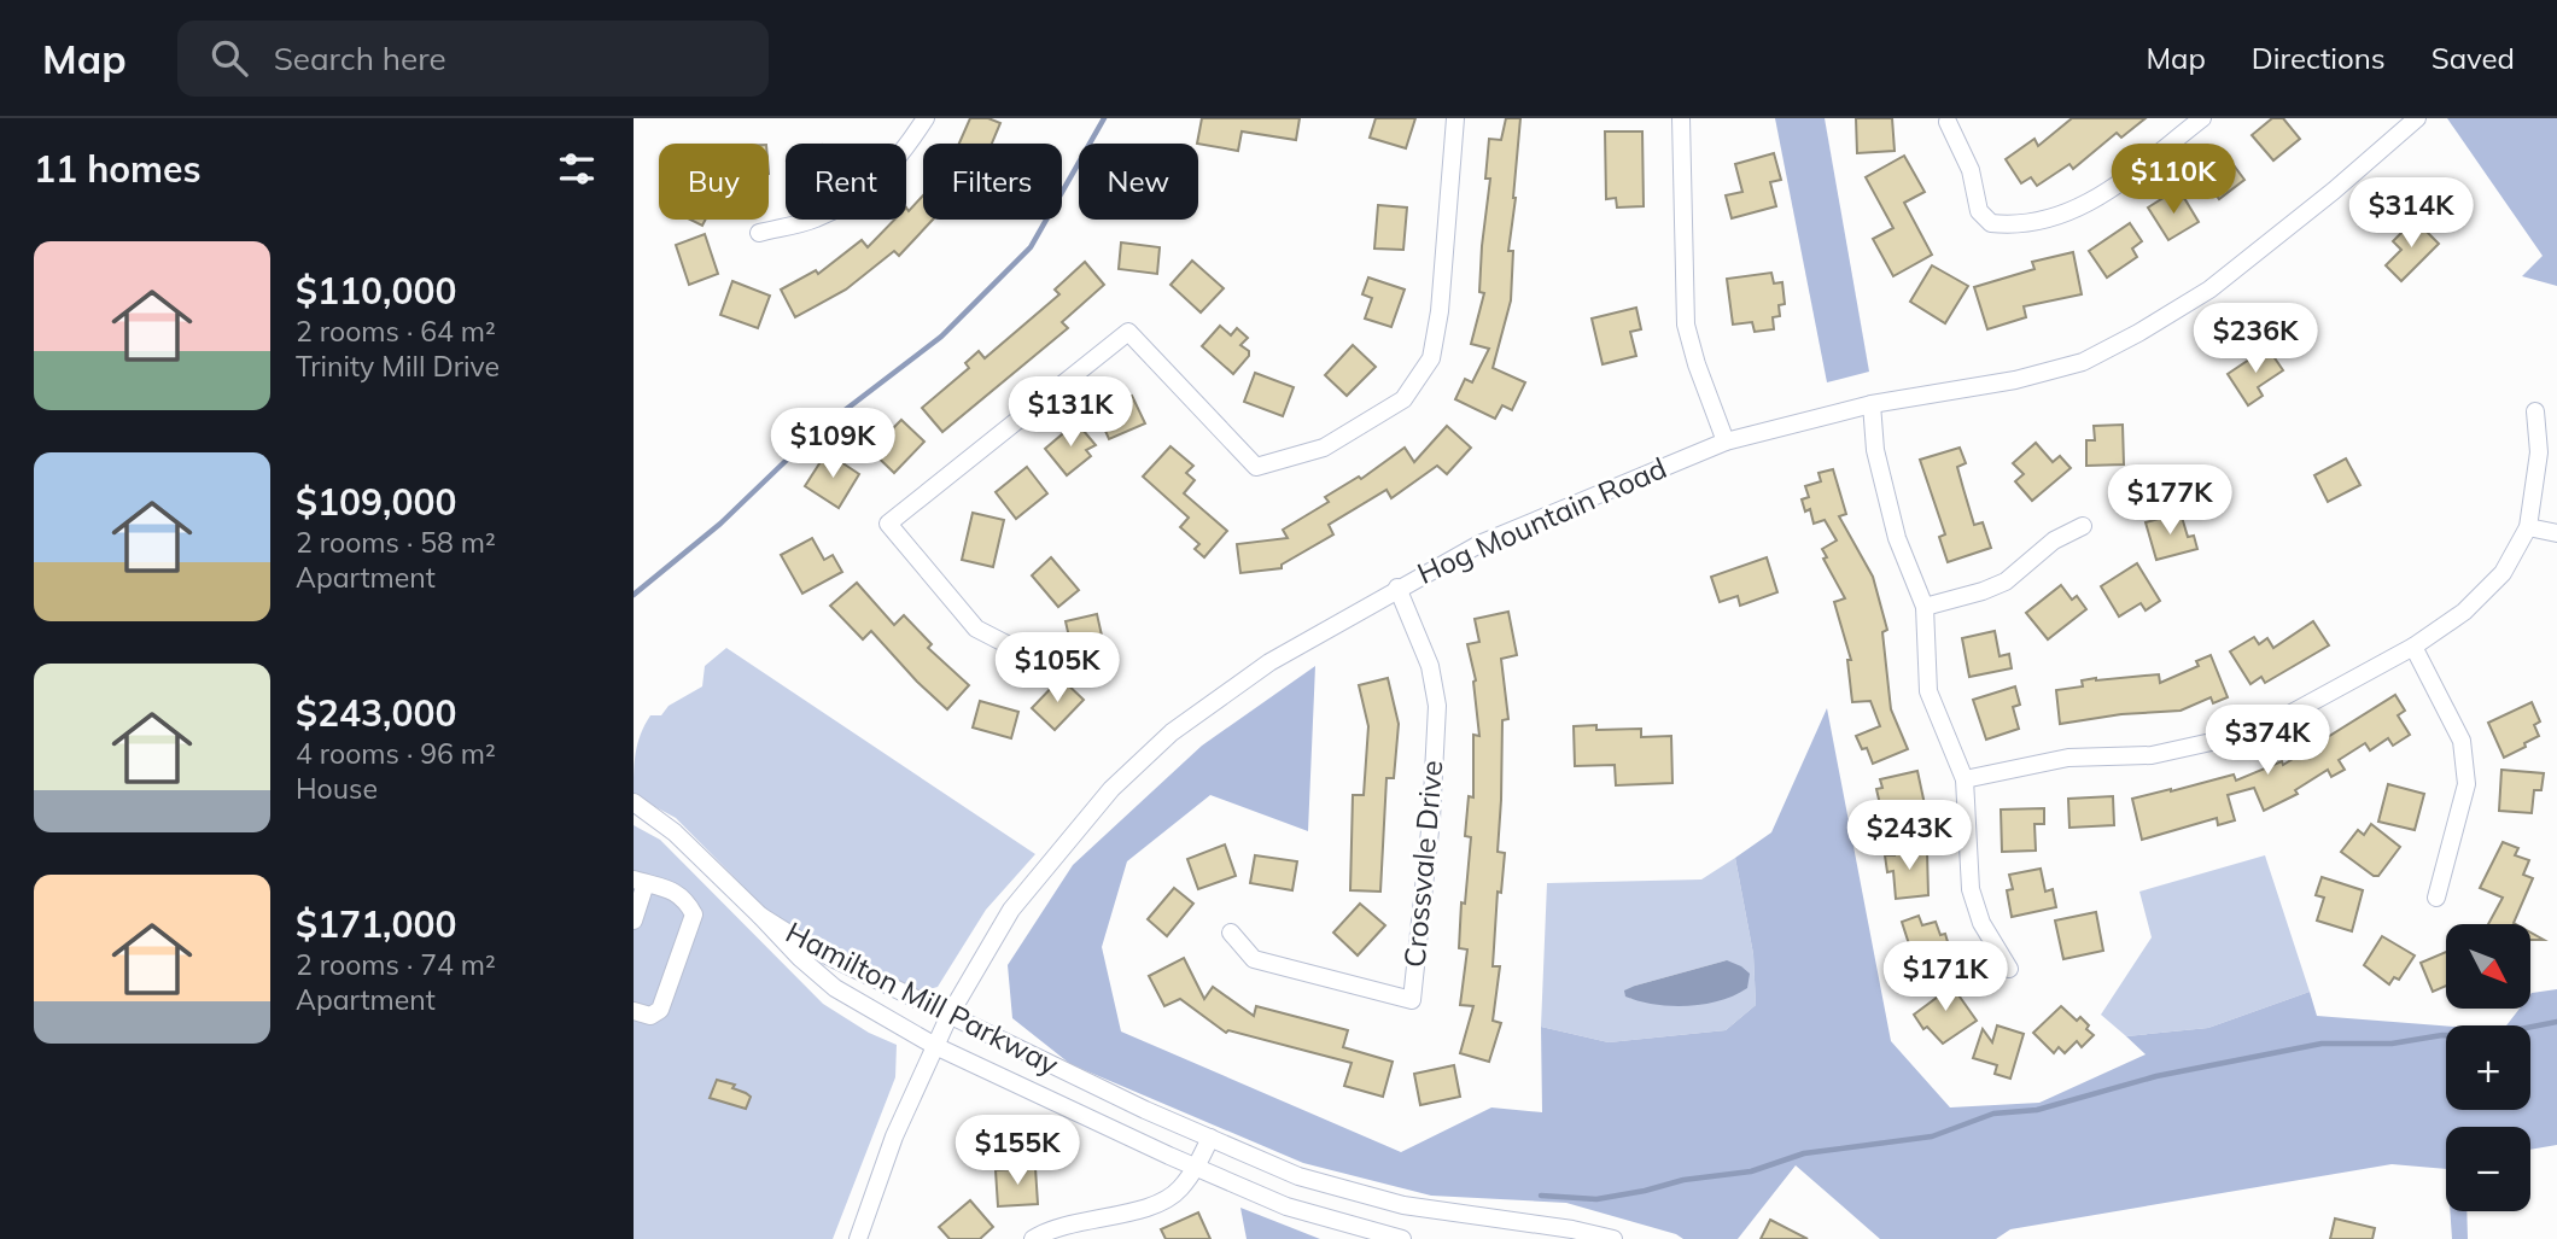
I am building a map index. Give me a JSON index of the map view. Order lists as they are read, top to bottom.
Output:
{
  "streets": {
    "street": ["Hog Mountain Road", "Crossvale Drive", "Hamilton Mill Parkway"]
  },
  "crossings": [
    ["Hog Mountain Road", "Crossvale Drive"],
    ["Hog Mountain Road", "Hamilton Mill Parkway"]
  ],
  "north": "bottom right",
  "page": {
    "header": "Map",
    "search": "Search here",
    "nav": ["Map", "Directions", "Saved"],
    "heading": "11 homes",
    "price": [
      "$110K",
      "$314K",
      "$236K",
      "$131K",
      "$109K",
      "$177K",
      "$105K",
      "$374K",
      "$243K",
      "$171K",
      "$155K"
    ],
    "chip": [
      "Buy",
      "Rent",
      "Filters",
      "New"
    ],
    "list": [
      {
        "name": "$110,000",
        "note": "2 rooms · 64 m² · Trinity Mill Drive"
      },
      {
        "name": "$109,000",
        "note": "2 rooms · 58 m² · Apartment"
      },
      {
        "name": "$243,000",
        "note": "4 rooms · 96 m² · House"
      },
      {
        "name": "$171,000",
        "note": "2 rooms · 74 m² · Apartment"
      }
    ],
    "map_buttons": ["+", "−"]
  }
}
